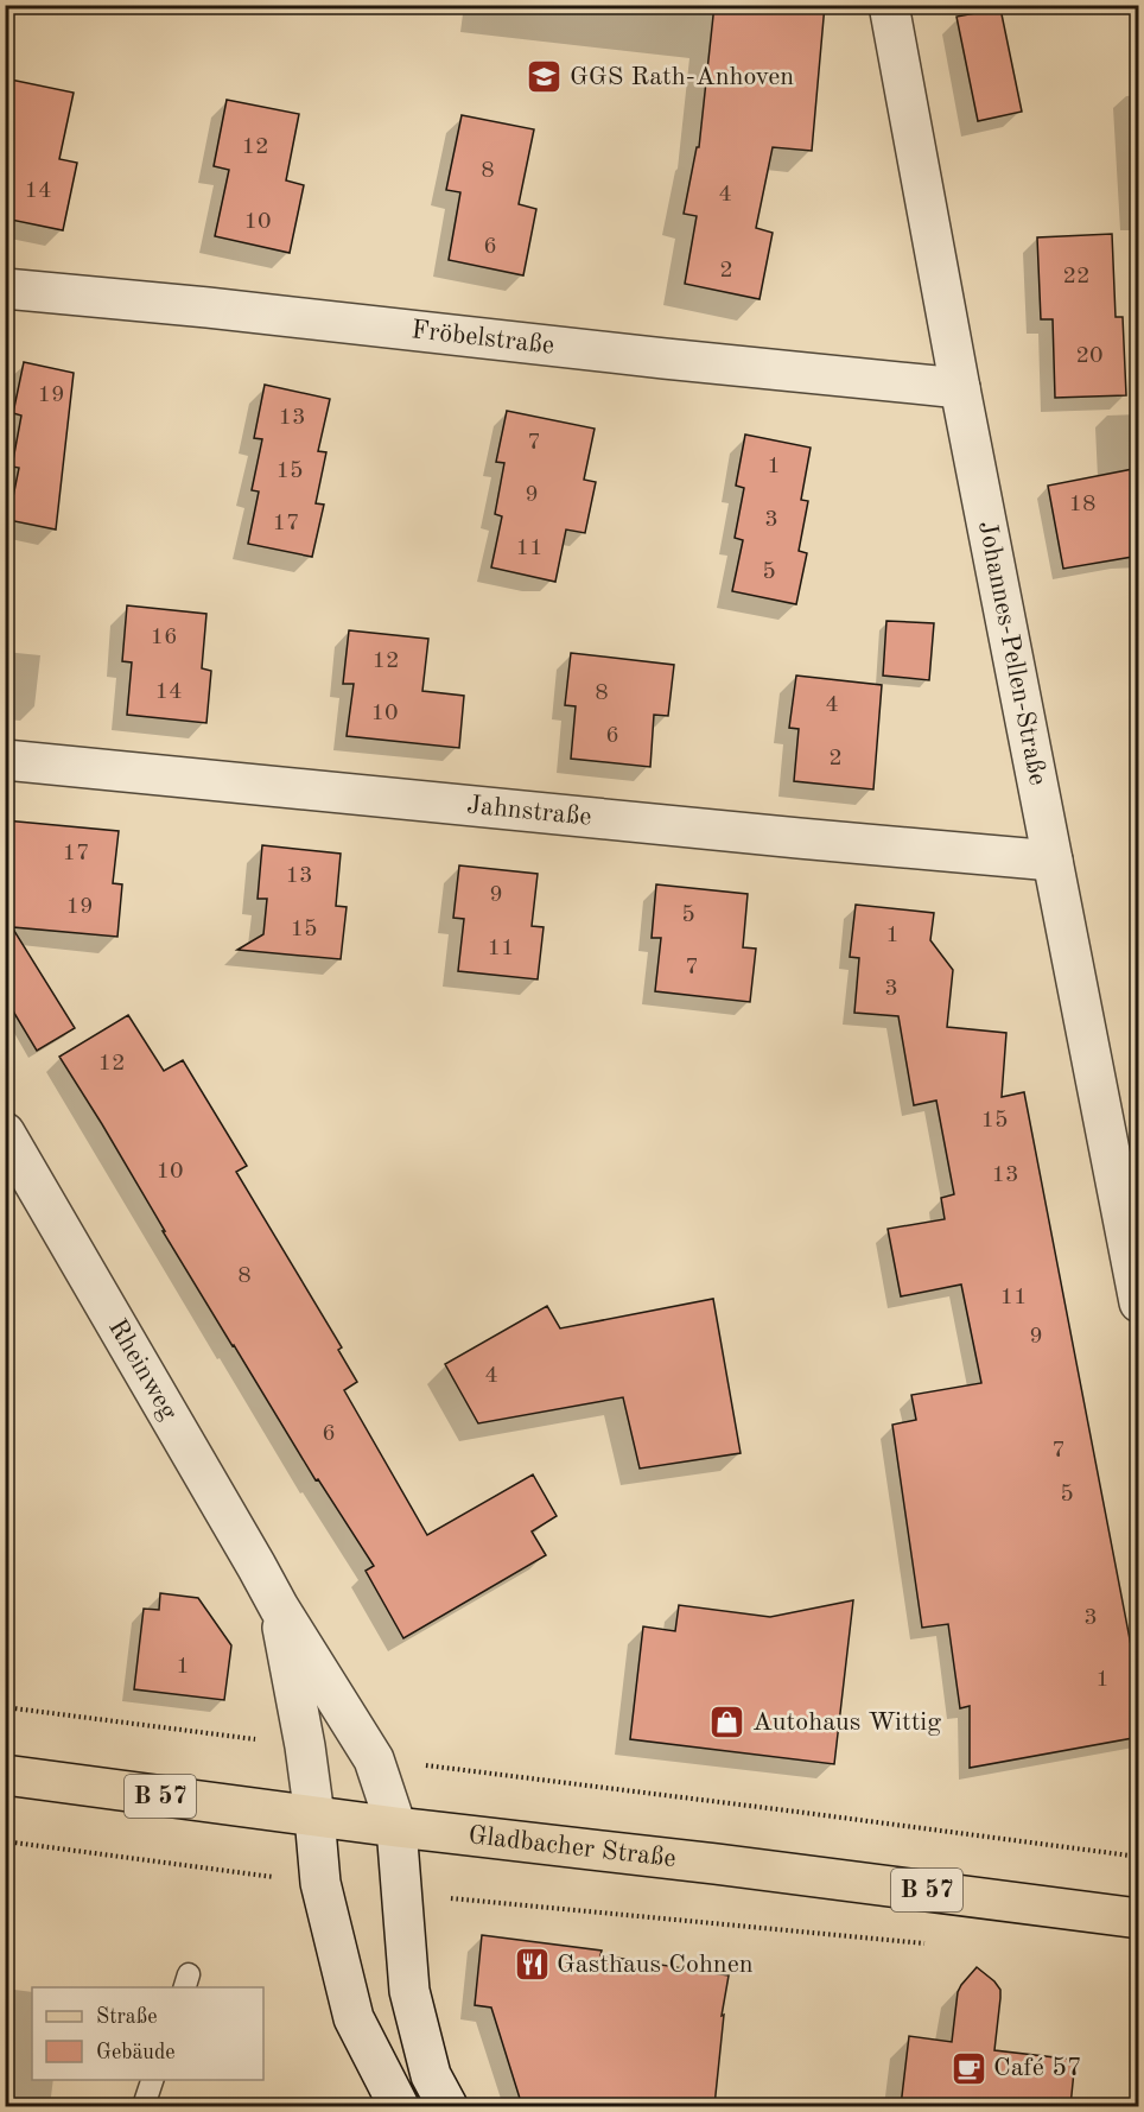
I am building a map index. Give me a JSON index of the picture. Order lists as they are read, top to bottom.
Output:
{
  "streets": {
    "main road": ["B 57", "Gladbacher Straße"],
    "street": [
      "Fröbelstraße",
      "Johannes-Pellen-Straße",
      "Jahnstraße",
      "Rheinweg"
    ]
  },
  "crossings": [
    ["Fröbelstraße", "Johannes-Pellen-Straße"],
    ["Johannes-Pellen-Straße", "Jahnstraße"],
    ["Rheinweg", "Gladbacher Straße"]
  ],
  "places": {
    "school or university": ["GGS Rath-Anhoven"],
    "shop": ["Autohaus Wittig"],
    "restaurant": ["Gasthaus Cohnen"],
    "cafe": ["Café 57"]
  },
  "house_numbers": [
    "12",
    "8",
    "14",
    "4",
    "10",
    "6",
    "2",
    "22",
    "20",
    "19",
    "13",
    "7",
    "1",
    "15",
    "9",
    "18",
    "3",
    "17",
    "11",
    "5",
    "16",
    "12",
    "14",
    "8",
    "4",
    "10",
    "6",
    "2",
    "17",
    "13",
    "9",
    "19",
    "5",
    "15",
    "1",
    "11",
    "7",
    "3",
    "12",
    "15",
    "10",
    "13",
    "8",
    "11",
    "9",
    "4",
    "6",
    "7",
    "5",
    "3",
    "1",
    "1"
  ],
  "legend": ["Straße", "Gebäude"]
}
